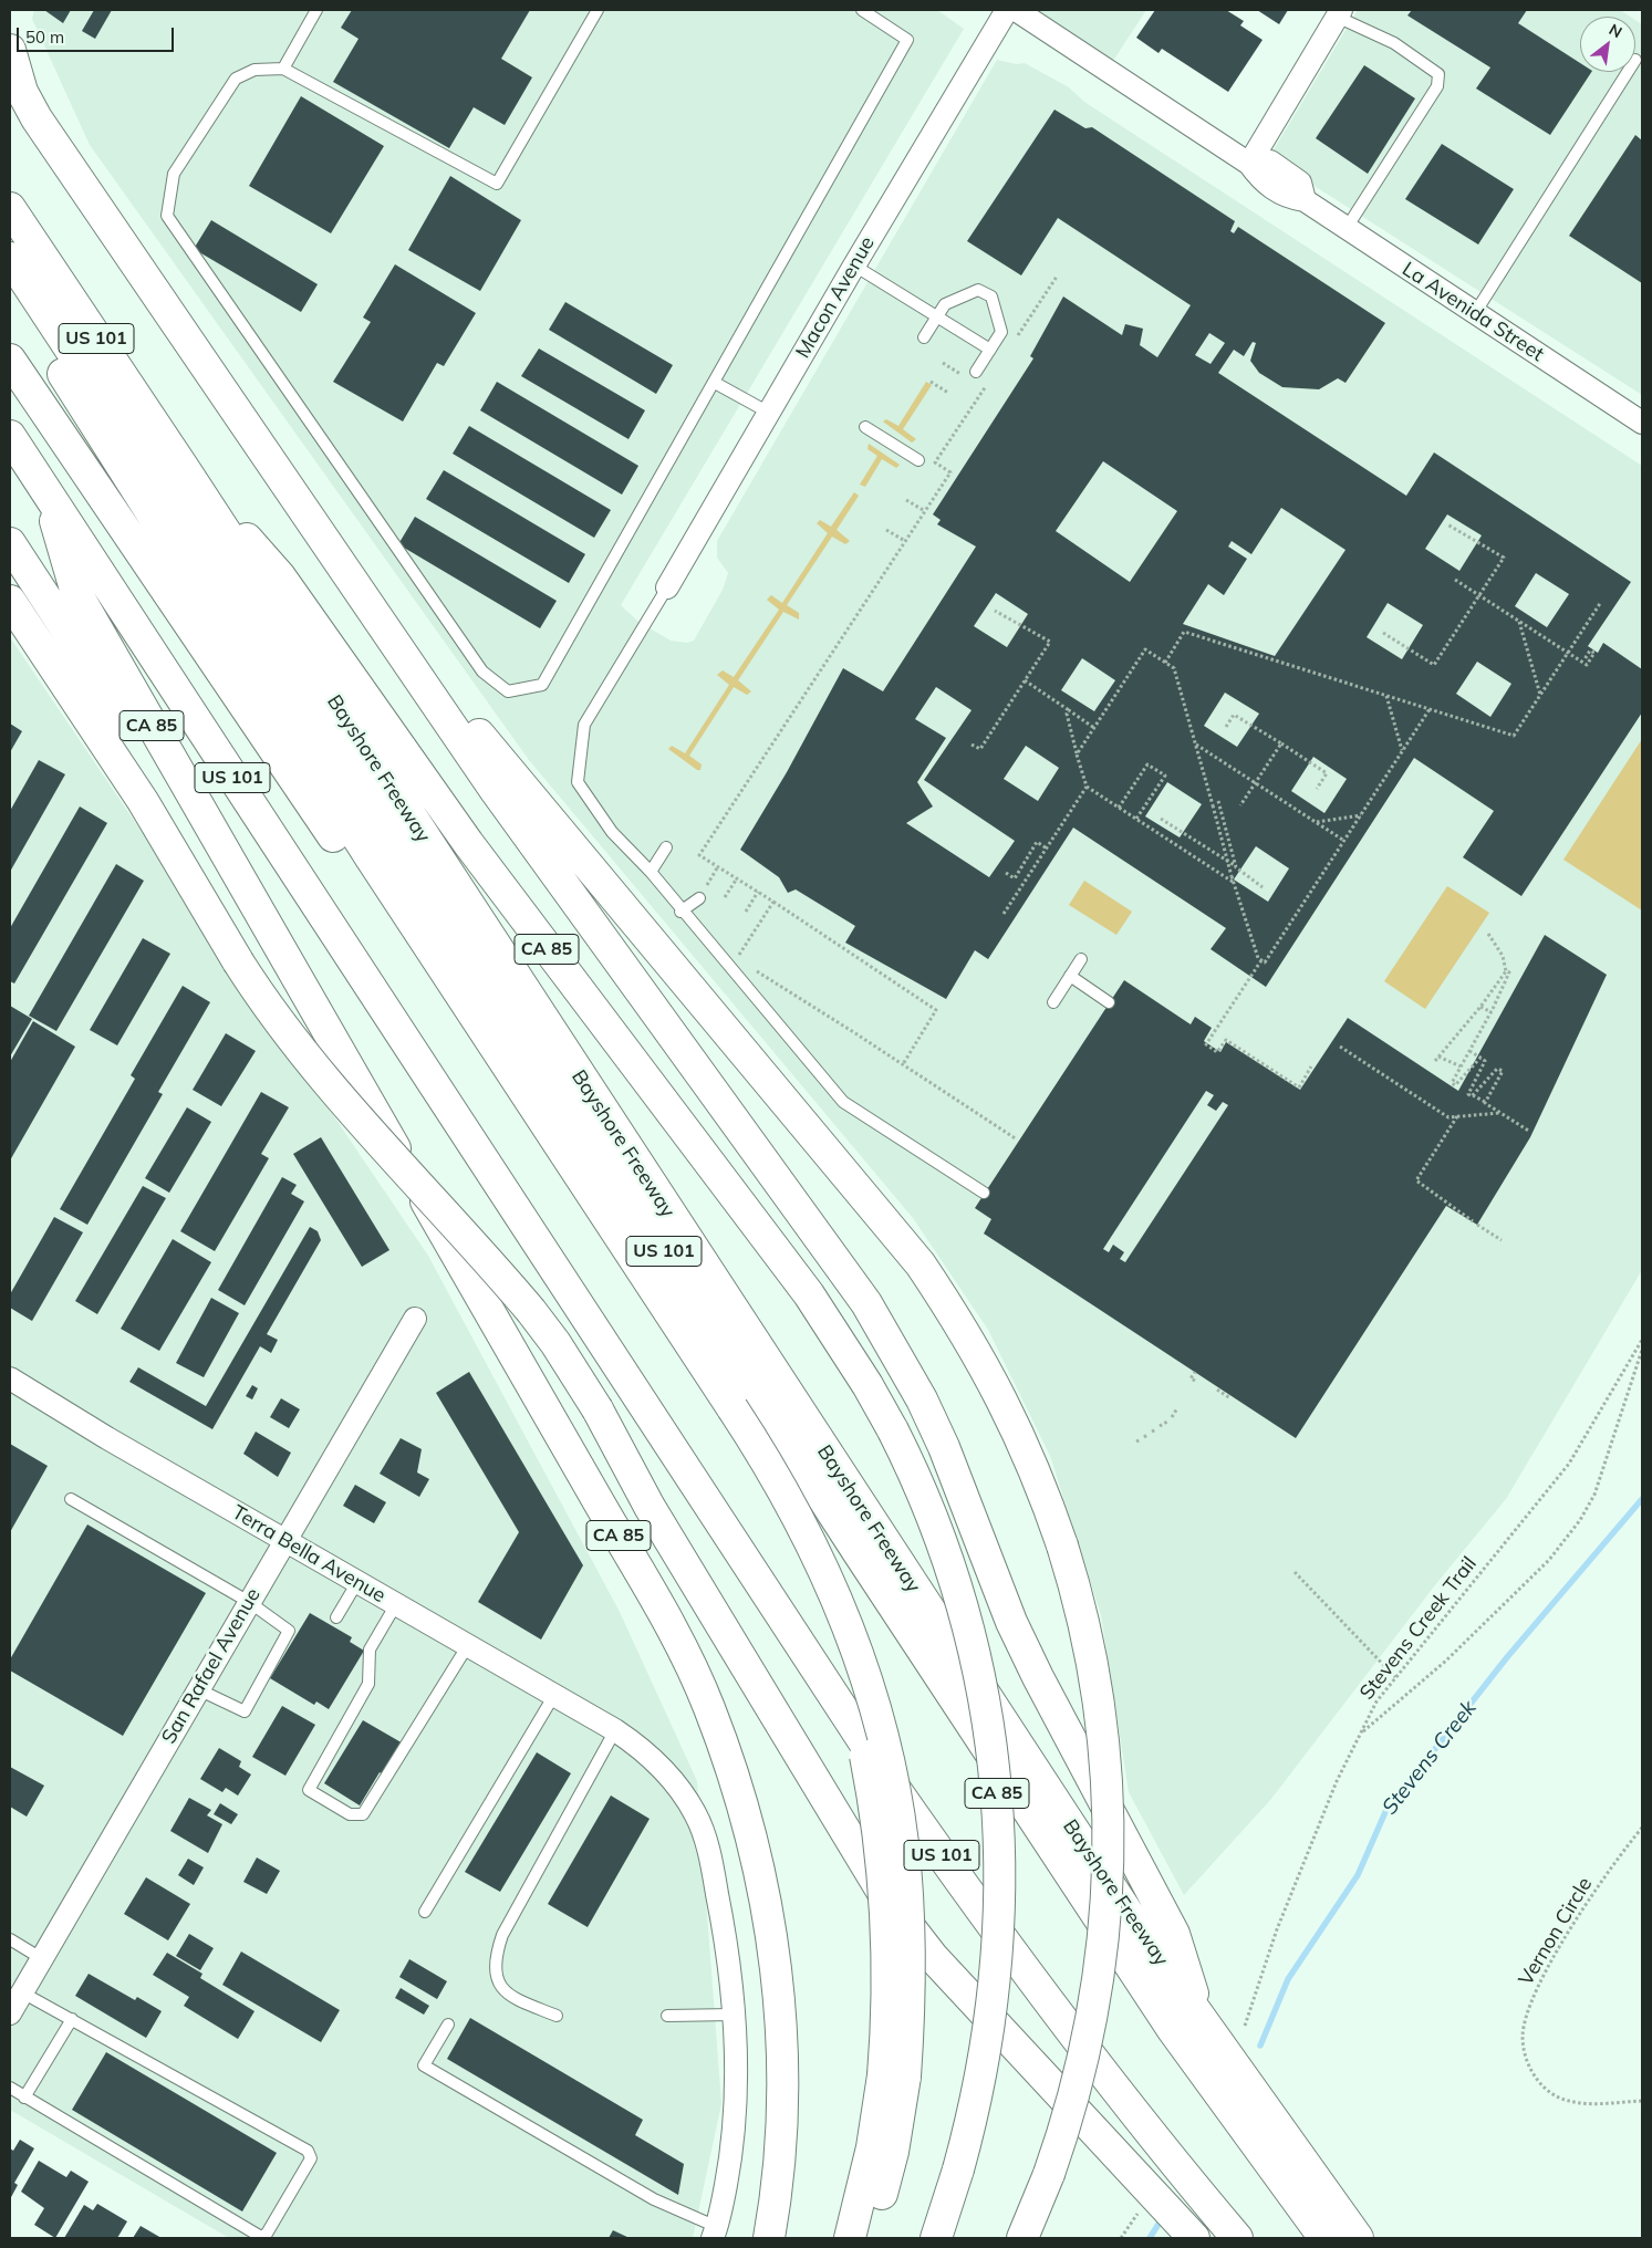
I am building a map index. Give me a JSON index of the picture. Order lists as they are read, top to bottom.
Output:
{
  "streets": {
    "highway": ["US 101", "CA 85", "Bayshore Freeway"],
    "street": [
      "Macon Avenue",
      "La Avenida Street",
      "Terra Bella Avenue",
      "San Rafael Avenue"
    ],
    "path": ["Stevens Creek Trail", "Vernon Circle"]
  },
  "crossings": [
    ["Macon Avenue", "La Avenida Street"],
    ["US 101", "CA 85"],
    ["CA 85", "Bayshore Freeway"],
    ["Terra Bella Avenue", "San Rafael Avenue"]
  ],
  "water": ["Stevens Creek"],
  "scale_bar": "50 m",
  "north": "top right"
}
